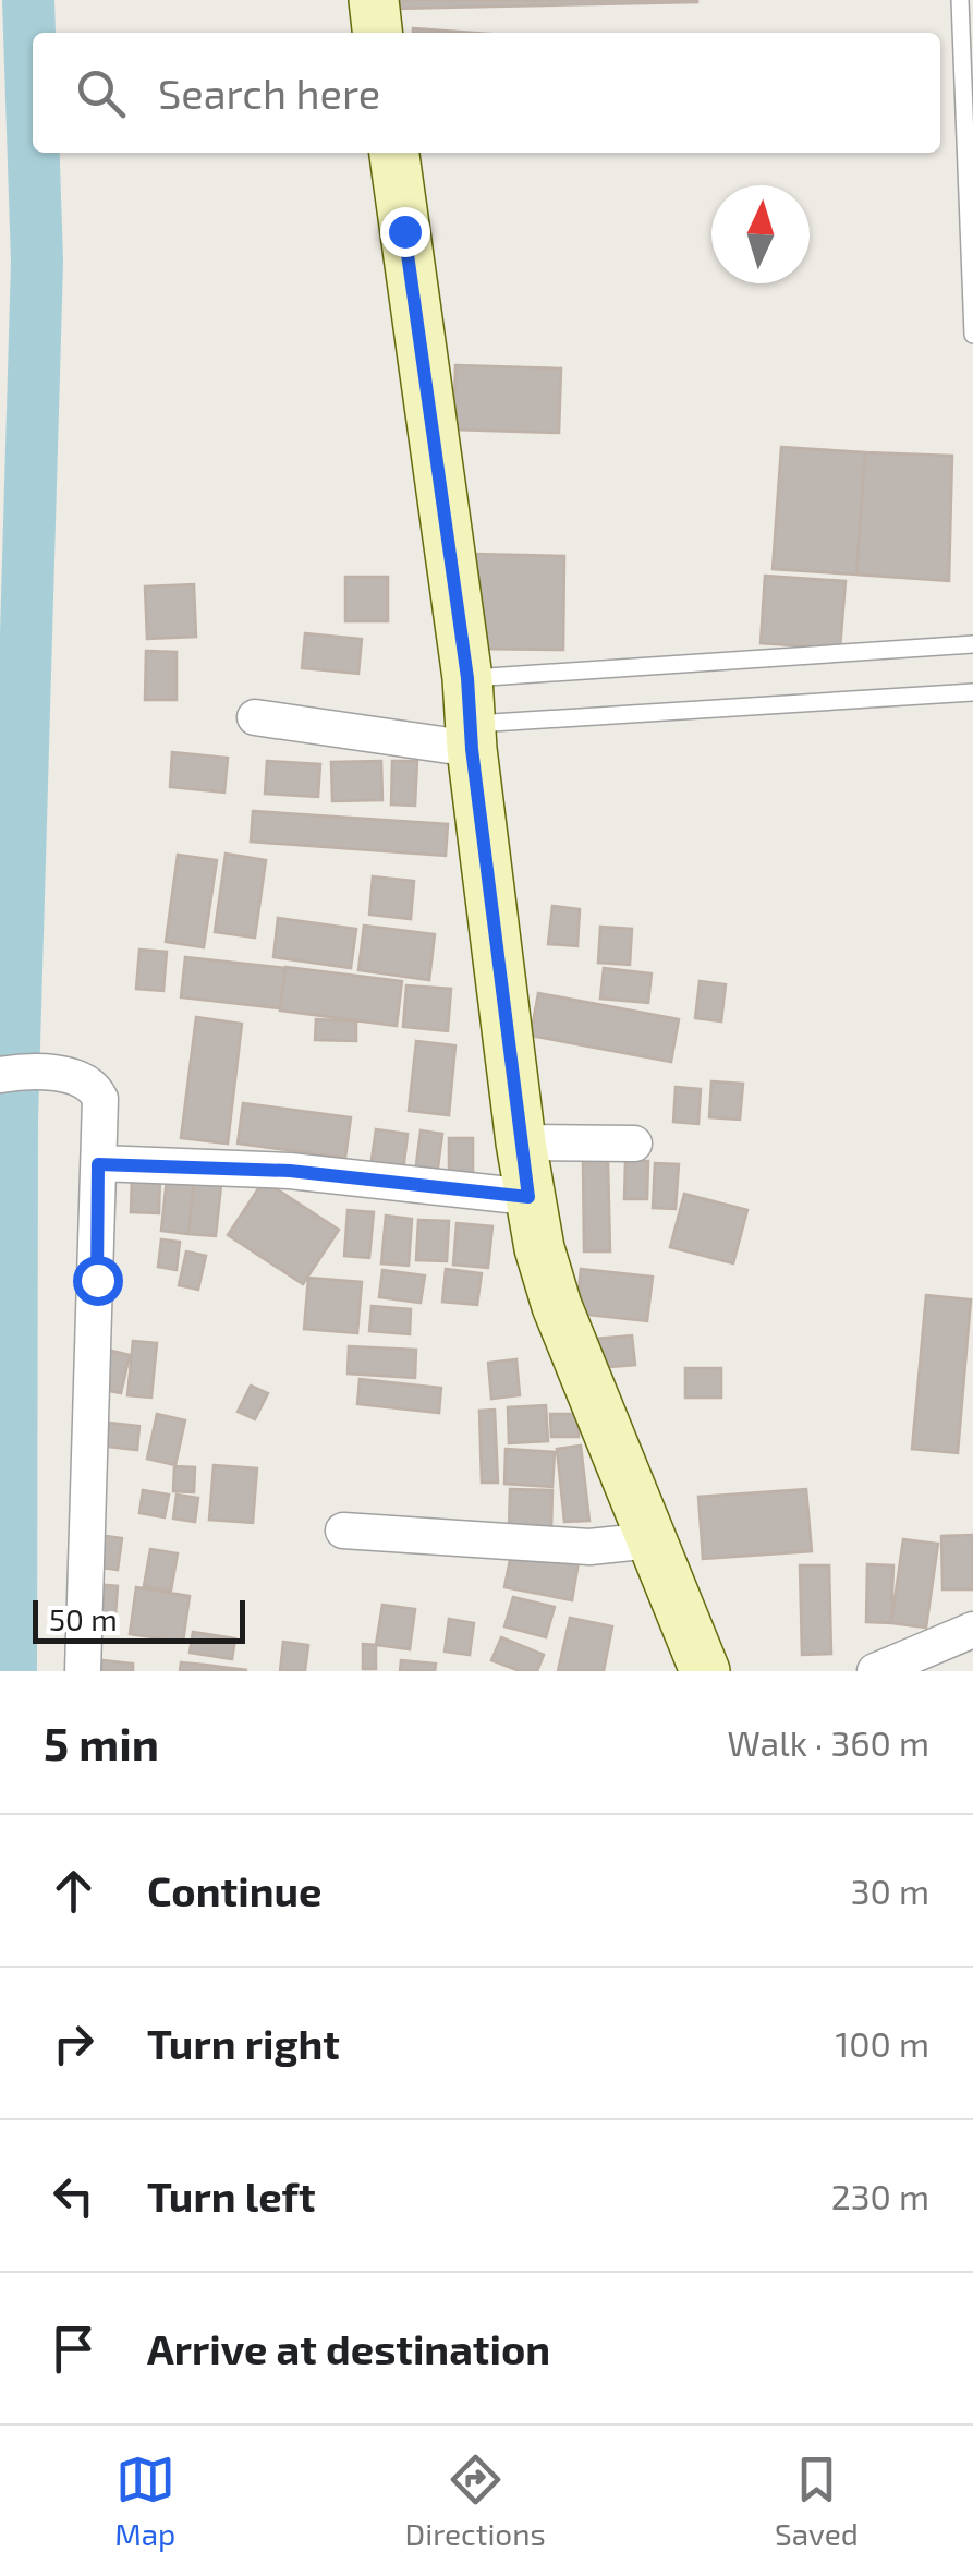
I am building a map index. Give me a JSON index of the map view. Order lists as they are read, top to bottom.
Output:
{
  "scale_bar": "50 m",
  "north": "top",
  "page": {
    "search": "Search here",
    "scale": "50 m",
    "heading": ["5 min", "Walk · 360 m"],
    "list": [
      ["Continue", "30 m"],
      ["Turn right", "100 m"],
      ["Turn left", "230 m"],
      "Arrive at destination"
    ],
    "nav": ["Map", "Directions", "Saved"]
  }
}
